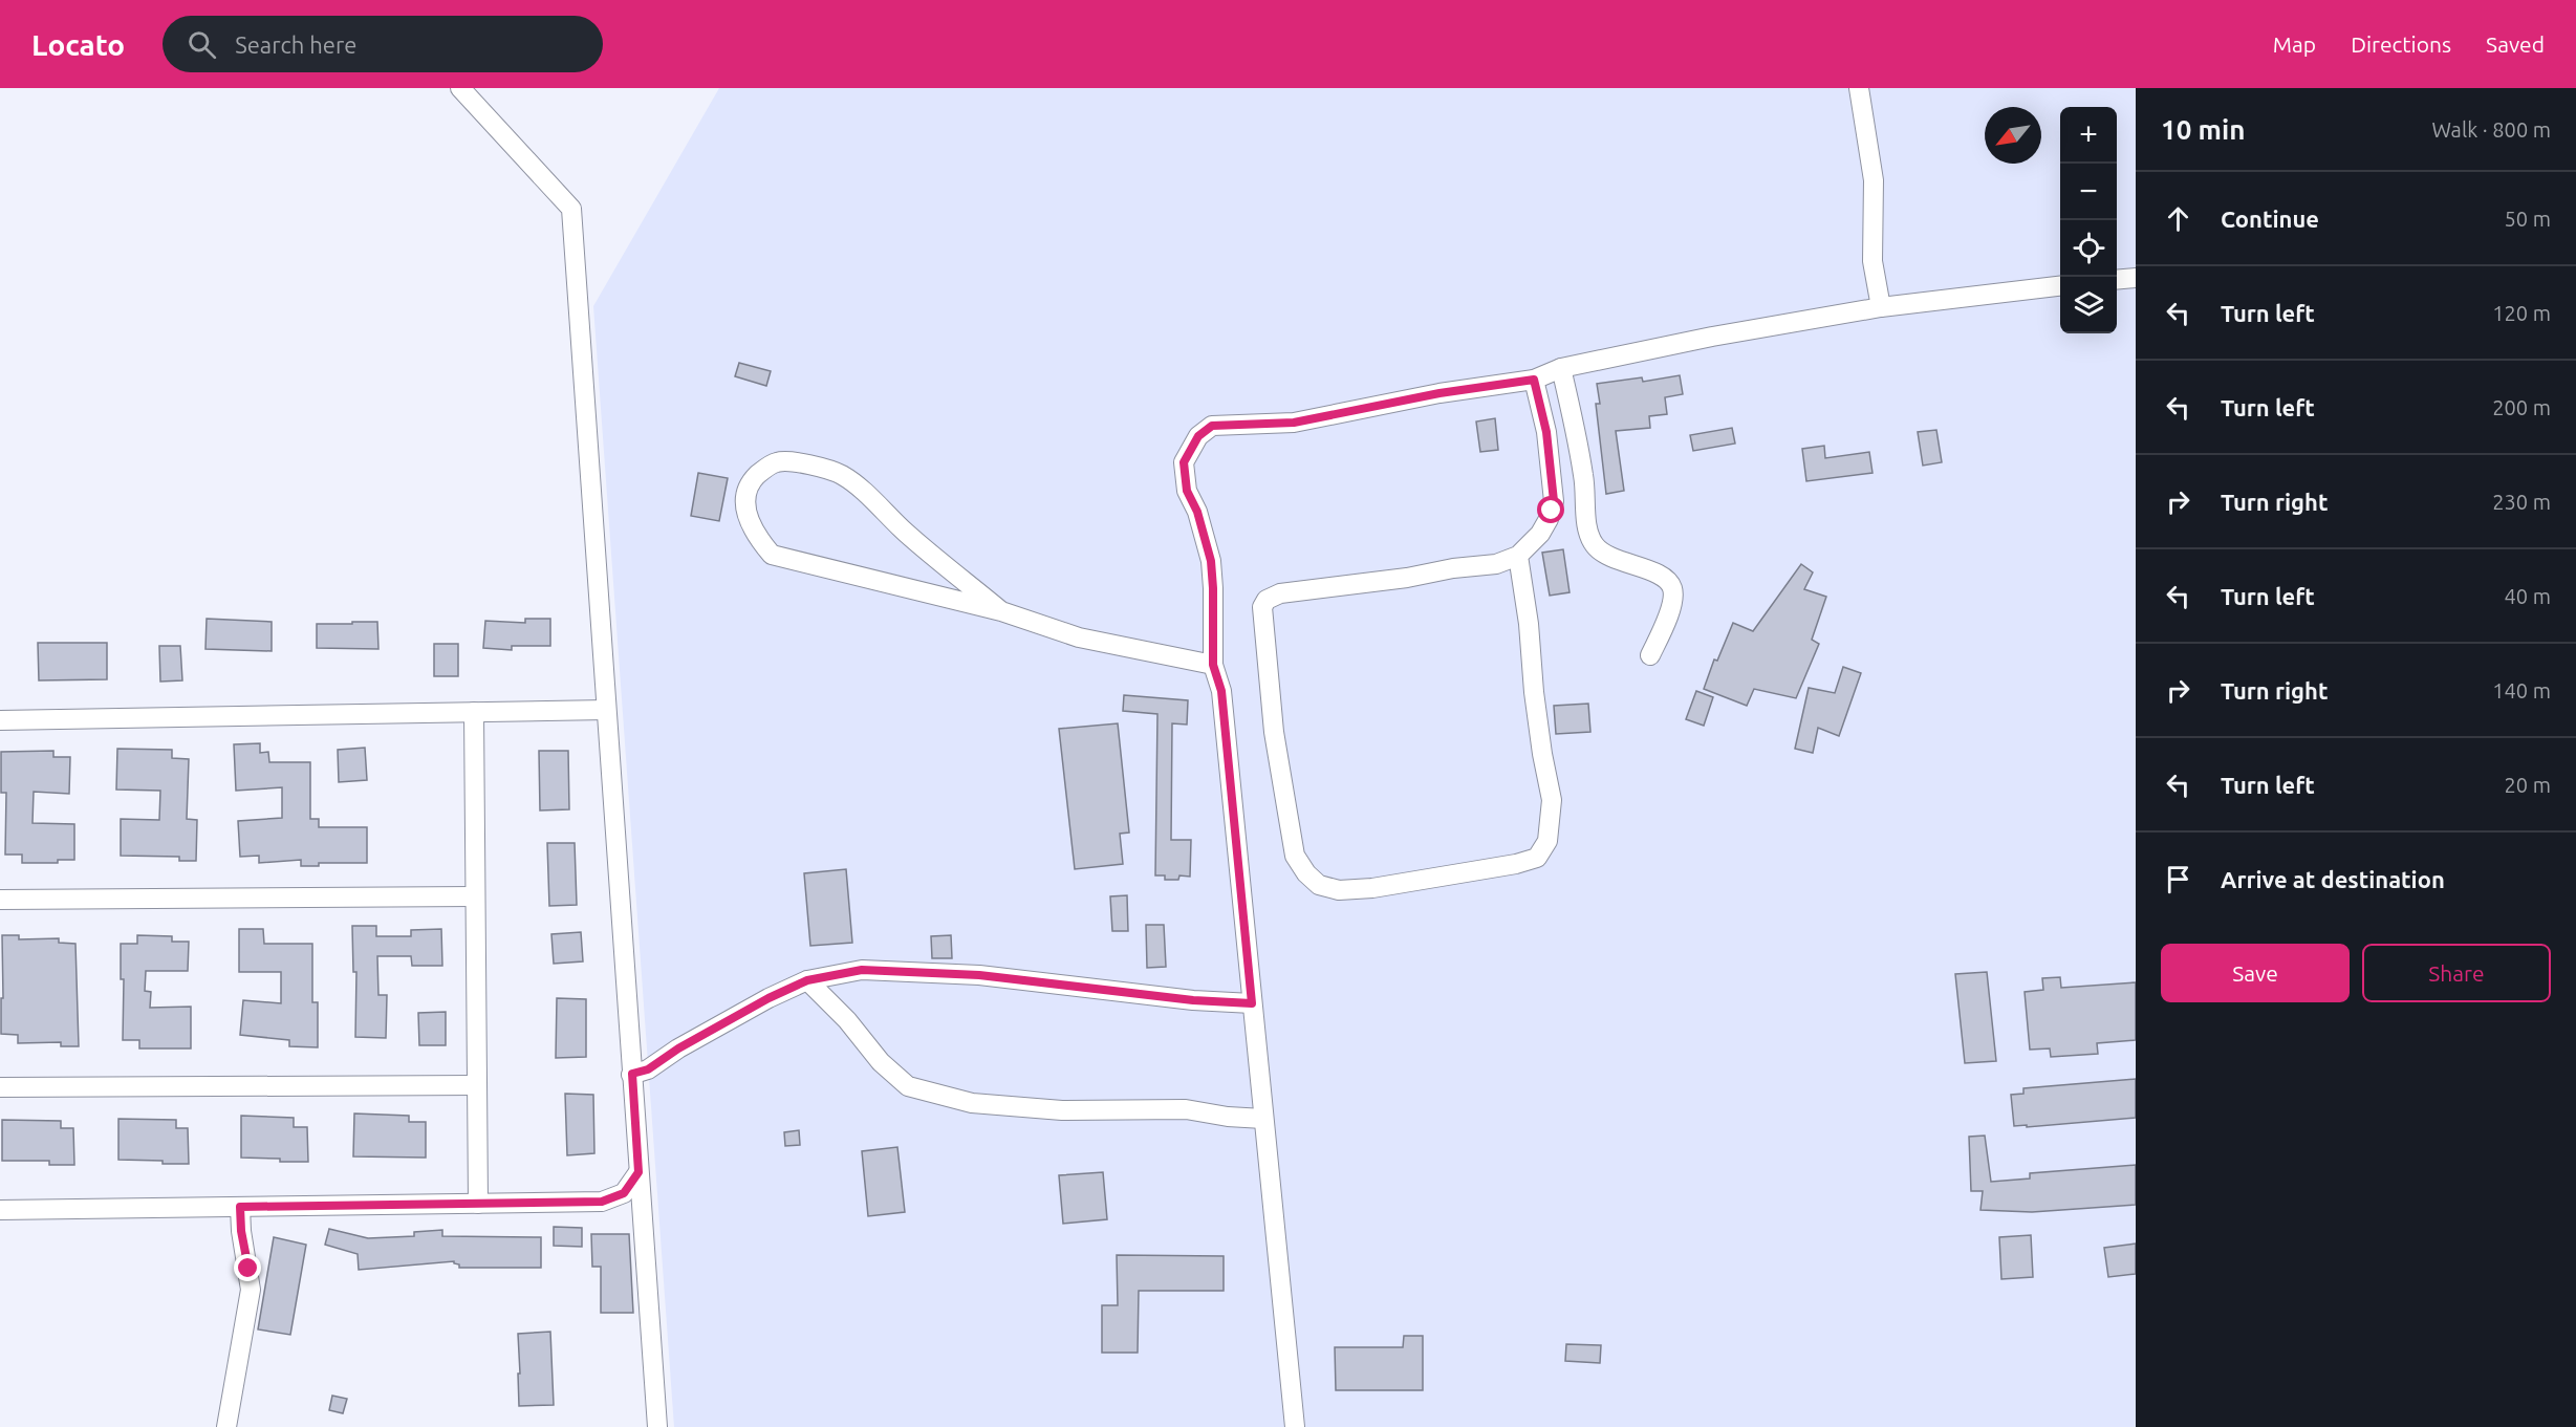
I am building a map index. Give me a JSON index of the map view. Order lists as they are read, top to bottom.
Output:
{
  "north": "bottom left",
  "page": {
    "header": "Locato",
    "search": "Search here",
    "nav": ["Map", "Directions", "Saved"],
    "heading": ["10 min", "Walk · 800 m"],
    "map_buttons": ["+", "−"],
    "list": [
      ["Continue", "50 m"],
      ["Turn left", "120 m"],
      ["Turn left", "200 m"],
      ["Turn right", "230 m"],
      ["Turn left", "40 m"],
      ["Turn right", "140 m"],
      ["Turn left", "20 m"],
      "Arrive at destination"
    ],
    "buttons": ["Save", "Share"]
  }
}
